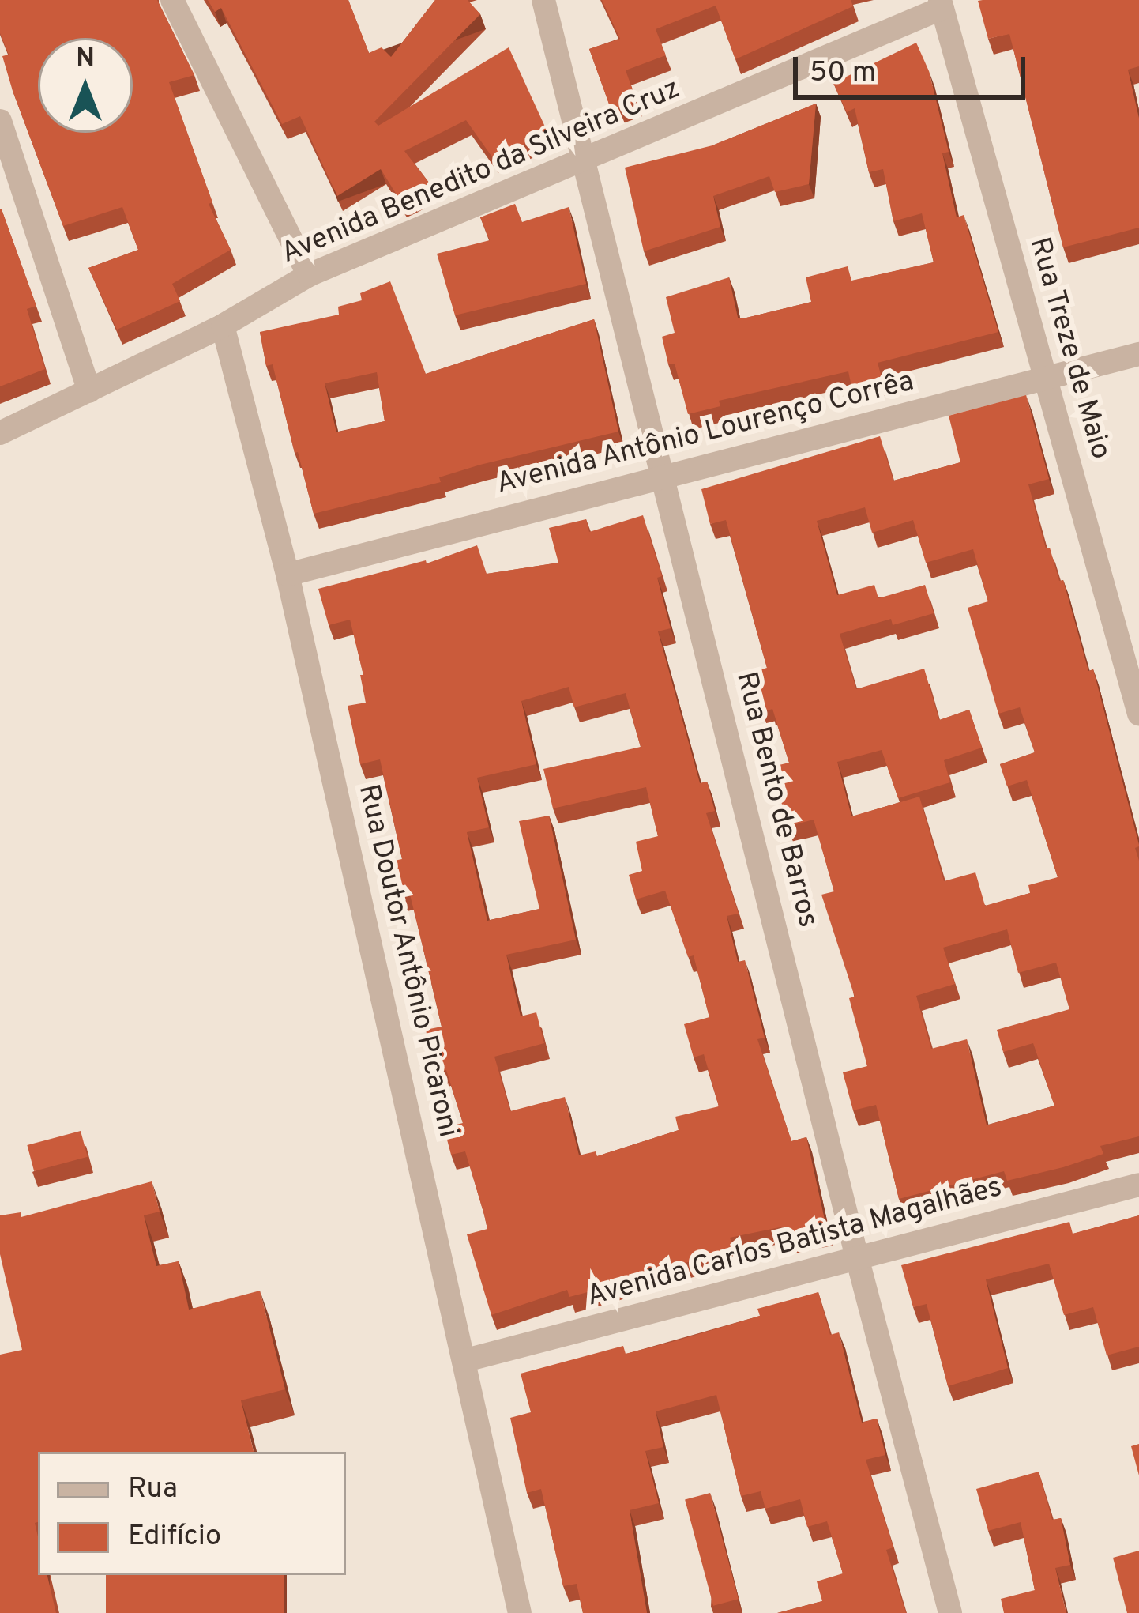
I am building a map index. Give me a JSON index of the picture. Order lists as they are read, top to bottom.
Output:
{
  "streets": {
    "street": [
      "Avenida Benedito da Silveira Cruz",
      "Rua Treze de Maio",
      "Avenida Antônio Lourenço Corrêa",
      "Rua Bento de Barros",
      "Rua Doutor Antônio Picaroni",
      "Avenida Carlos Batista Magalhães"
    ]
  },
  "crossings": [
    ["Avenida Benedito da Silveira Cruz", "Rua Treze de Maio"],
    ["Avenida Benedito da Silveira Cruz", "Rua Bento de Barros"],
    ["Avenida Benedito da Silveira Cruz", "Rua Doutor Antônio Picaroni"],
    ["Rua Treze de Maio", "Avenida Antônio Lourenço Corrêa"],
    ["Avenida Antônio Lourenço Corrêa", "Rua Bento de Barros"],
    ["Avenida Antônio Lourenço Corrêa", "Rua Doutor Antônio Picaroni"],
    ["Rua Bento de Barros", "Avenida Carlos Batista Magalhães"],
    ["Rua Doutor Antônio Picaroni", "Avenida Carlos Batista Magalhães"]
  ],
  "legend": ["Rua", "Edifício"],
  "scale_bar": "50 m",
  "north": "top"
}
